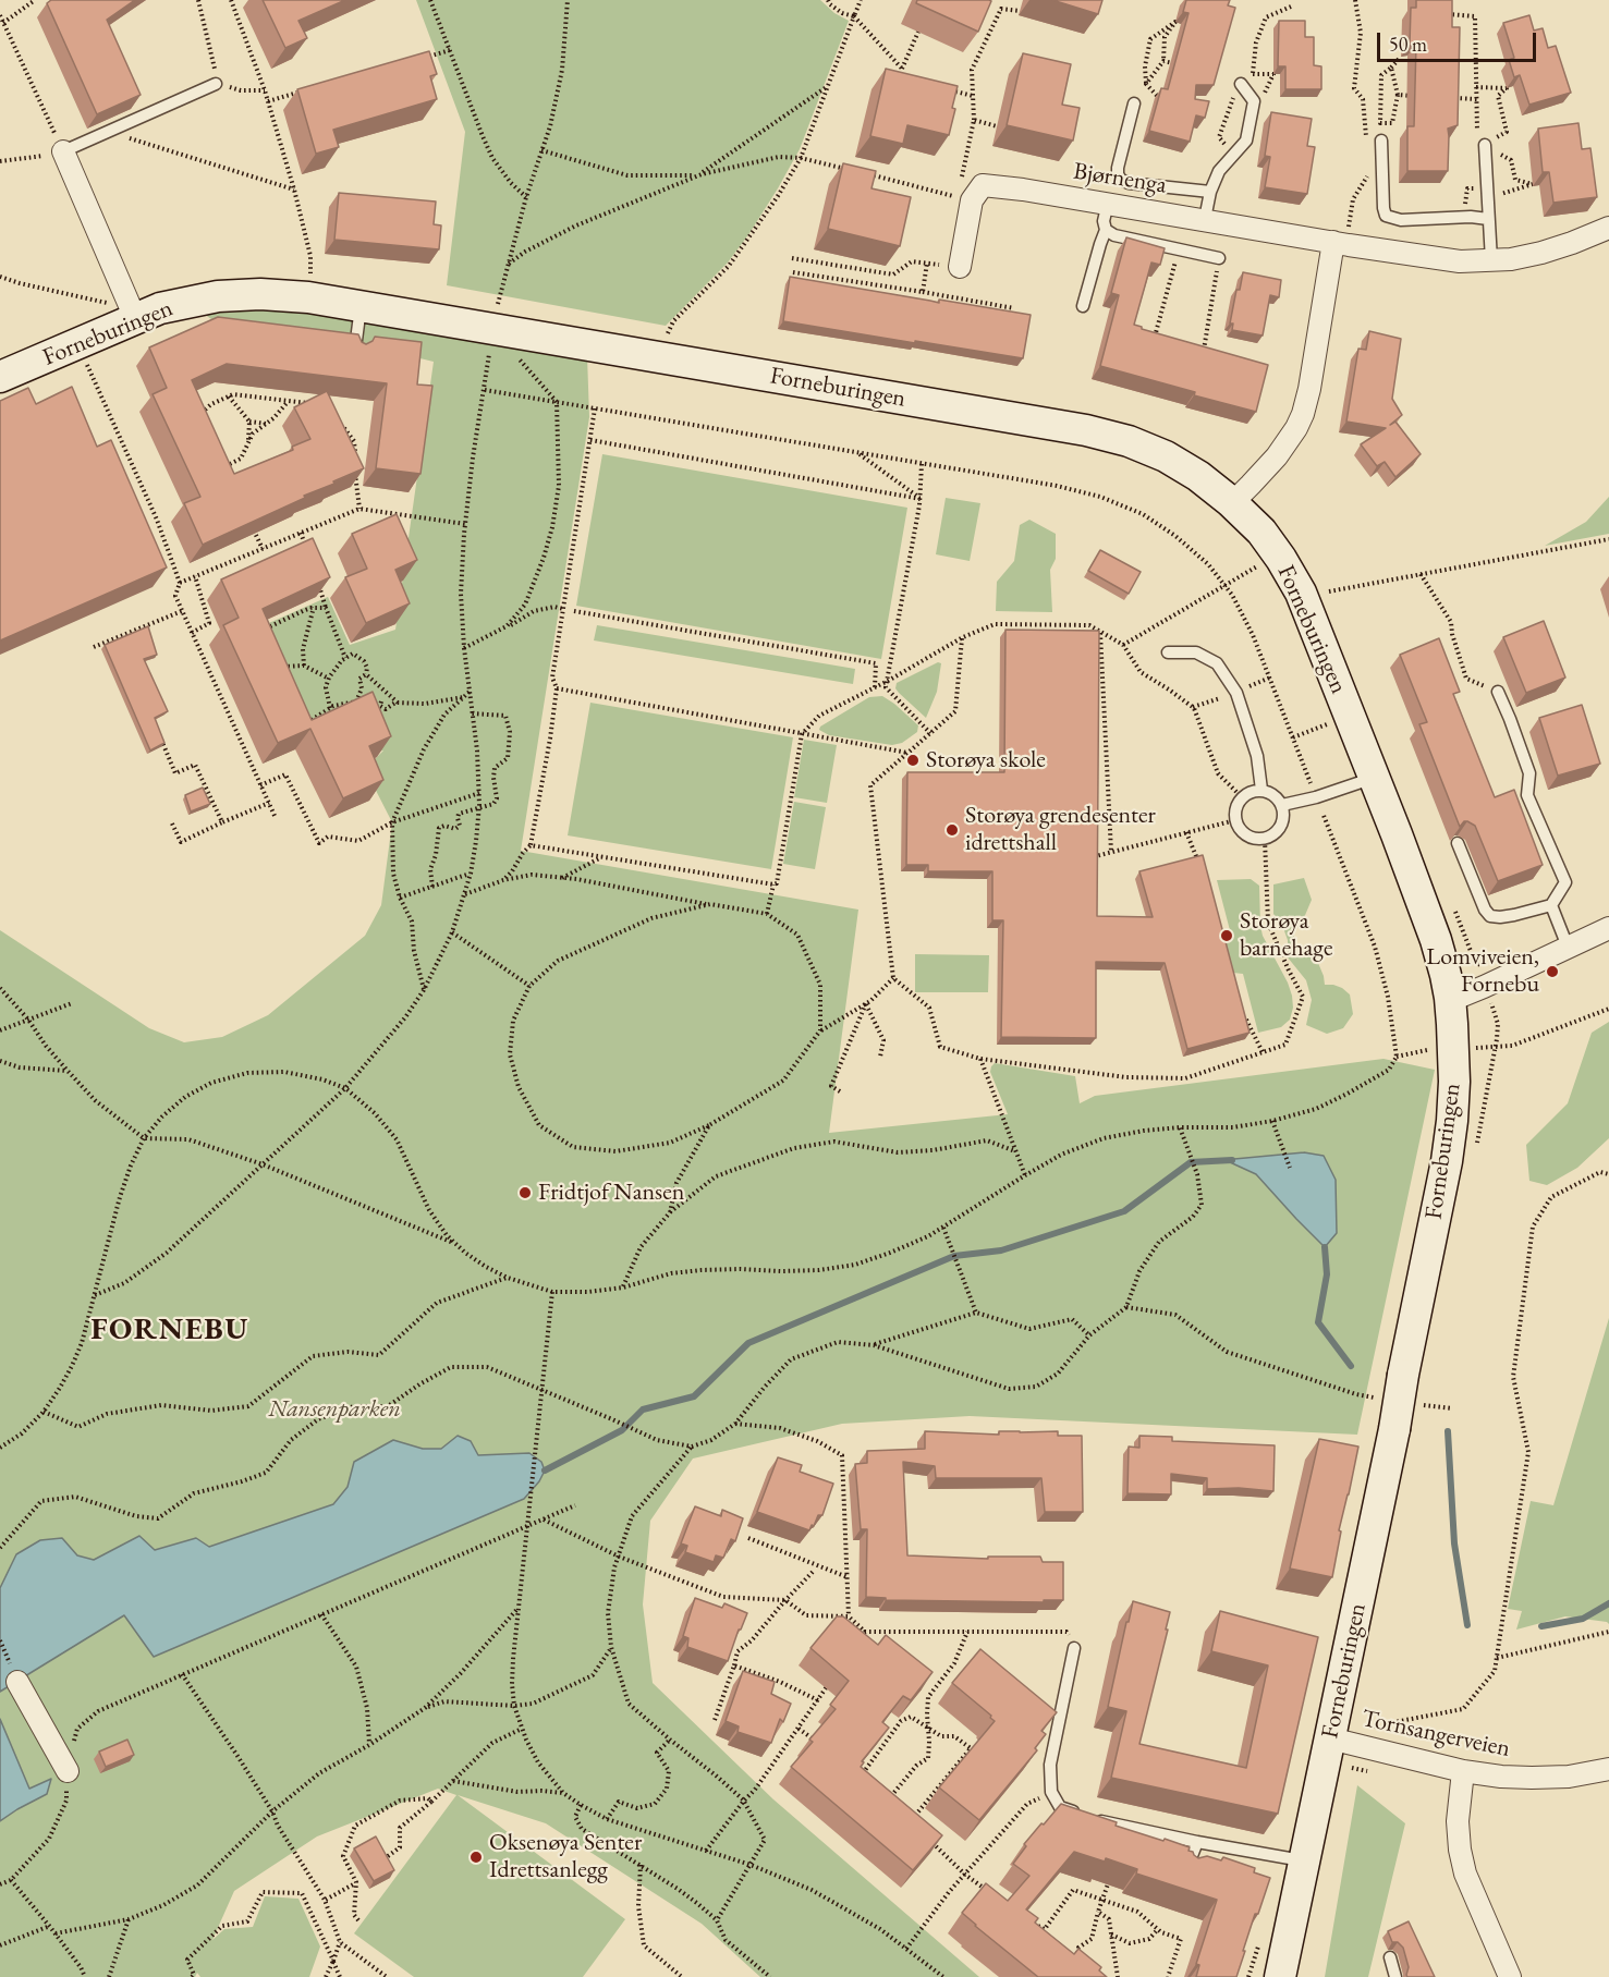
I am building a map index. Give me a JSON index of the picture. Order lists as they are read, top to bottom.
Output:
{
  "streets": {
    "street": ["Bjørnenga", "Forneburingen", "Tornsangerveien"]
  },
  "crossings": [
    ["Forneburingen", "Tornsangerveien"]
  ],
  "districts": ["FORNEBU"],
  "parks": ["Nansenparken"],
  "places": [
    "Storøya skole",
    "Storøya grendesenter idrettshall",
    "Storøya barnehage",
    "Lomviveien, Fornebu",
    "Fridtjof Nansen",
    "Oksenøya Senter Idrettsanlegg"
  ],
  "scale_bar": "50 m"
}
